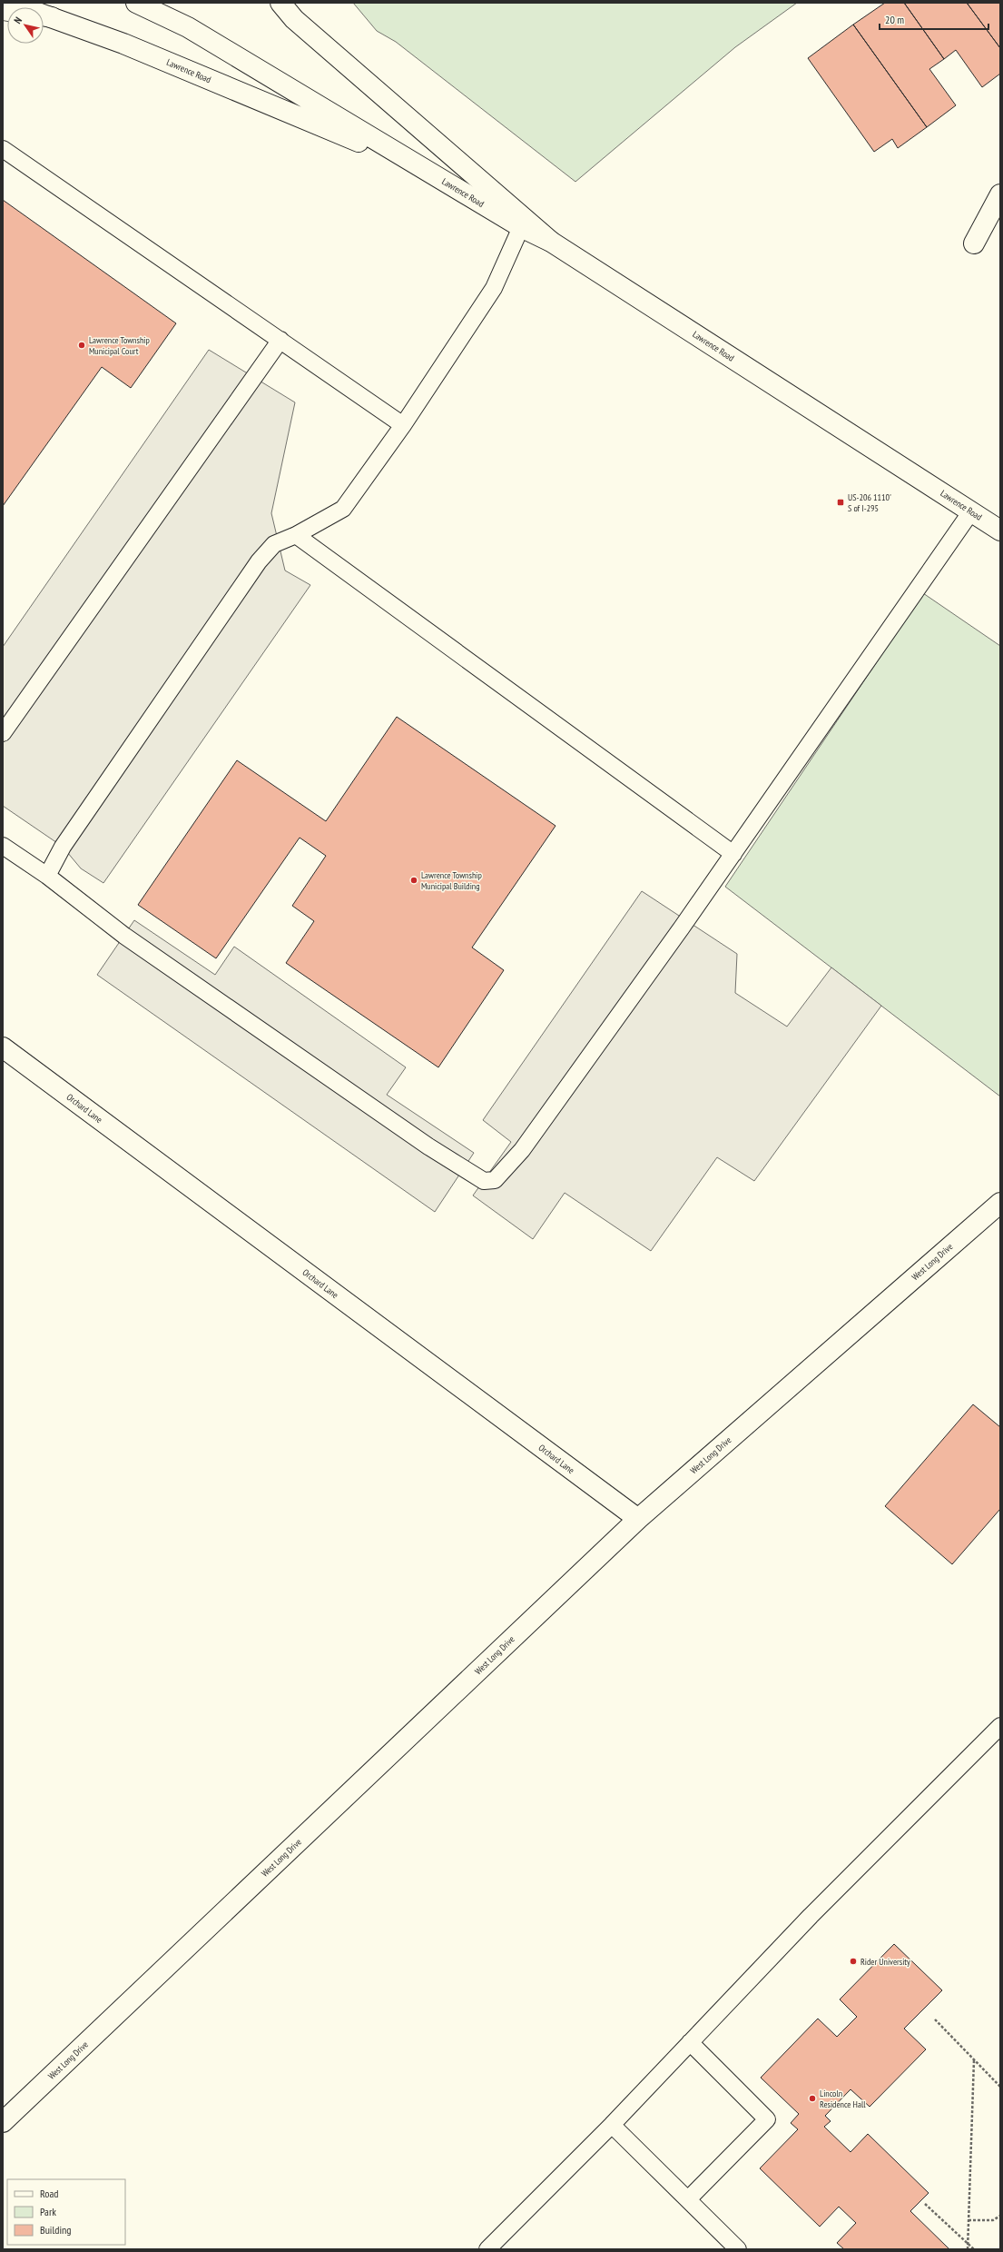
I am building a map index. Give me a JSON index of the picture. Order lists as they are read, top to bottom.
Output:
{
  "streets": {
    "main road": ["Lawrence Road", "Orchard Lane", "West Long Drive"]
  },
  "crossings": [
    ["Orchard Lane", "West Long Drive"]
  ],
  "places": {
    "other": [
      "Lawrence Township Municipal Court",
      "Lawrence Township Municipal Building",
      "Rider University",
      "Lincoln Residence Hall"
    ],
    "transit": ["US-206 1110' S of I-295"]
  },
  "legend": ["Road", "Park", "Building"],
  "scale_bar": "20 m",
  "north": "top left"
}
